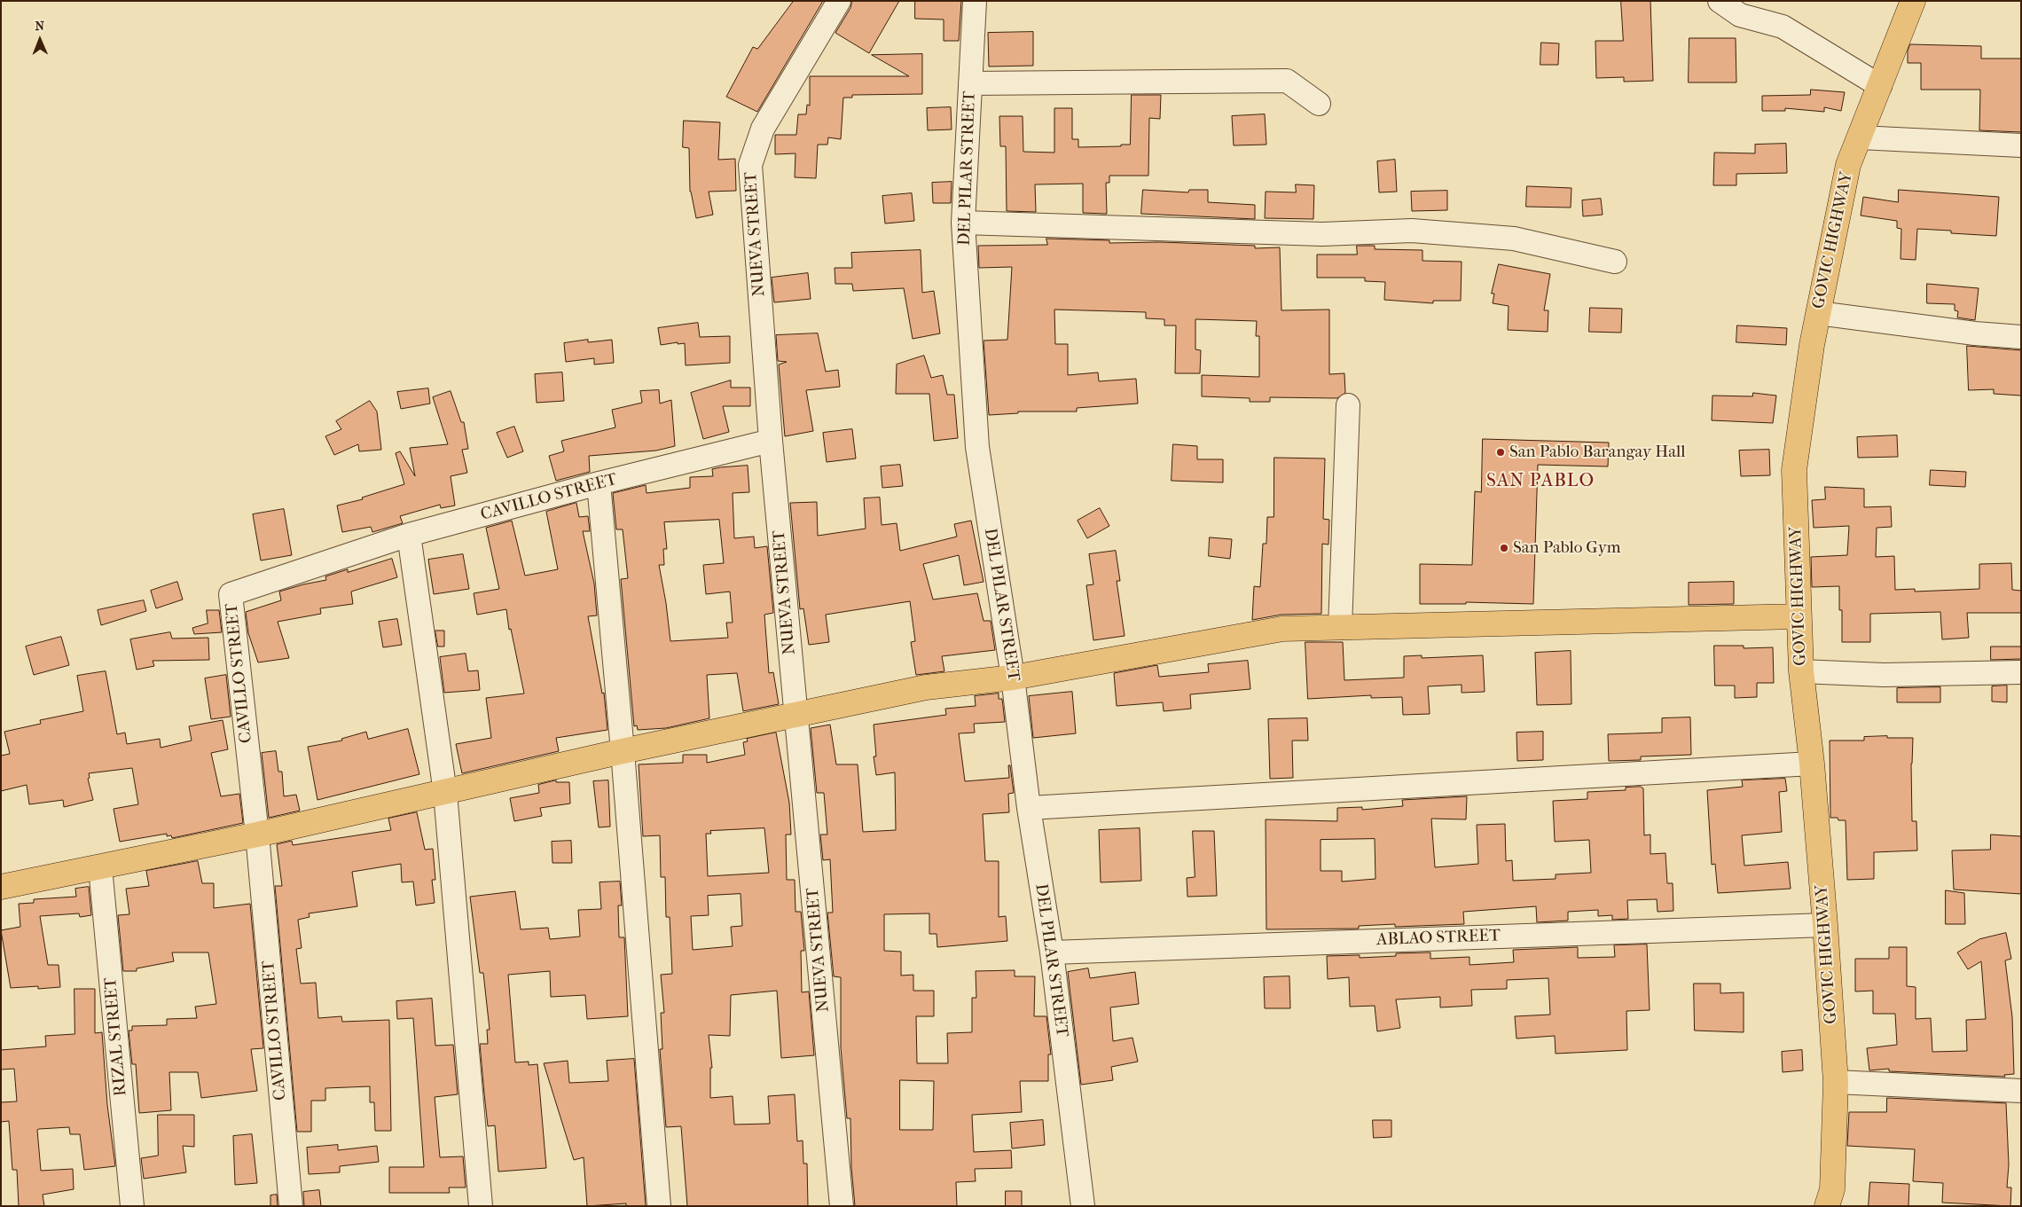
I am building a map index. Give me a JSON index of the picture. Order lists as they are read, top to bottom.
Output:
{
  "streets": {
    "main road": ["GOVIC HIGHWAY"],
    "street": [
      "DEL PILAR STREET",
      "NUEVA STREET",
      "CAVILLO STREET",
      "ABLAO STREET",
      "RIZAL STREET"
    ]
  },
  "crossings": [
    ["DEL PILAR STREET", "ABLAO STREET"],
    ["NUEVA STREET", "CAVILLO STREET"],
    ["GOVIC HIGHWAY", "ABLAO STREET"]
  ],
  "districts": ["SAN PABLO"],
  "places": ["San Pablo Barangay Hall", "San Pablo Gym"],
  "north": "top"
}
